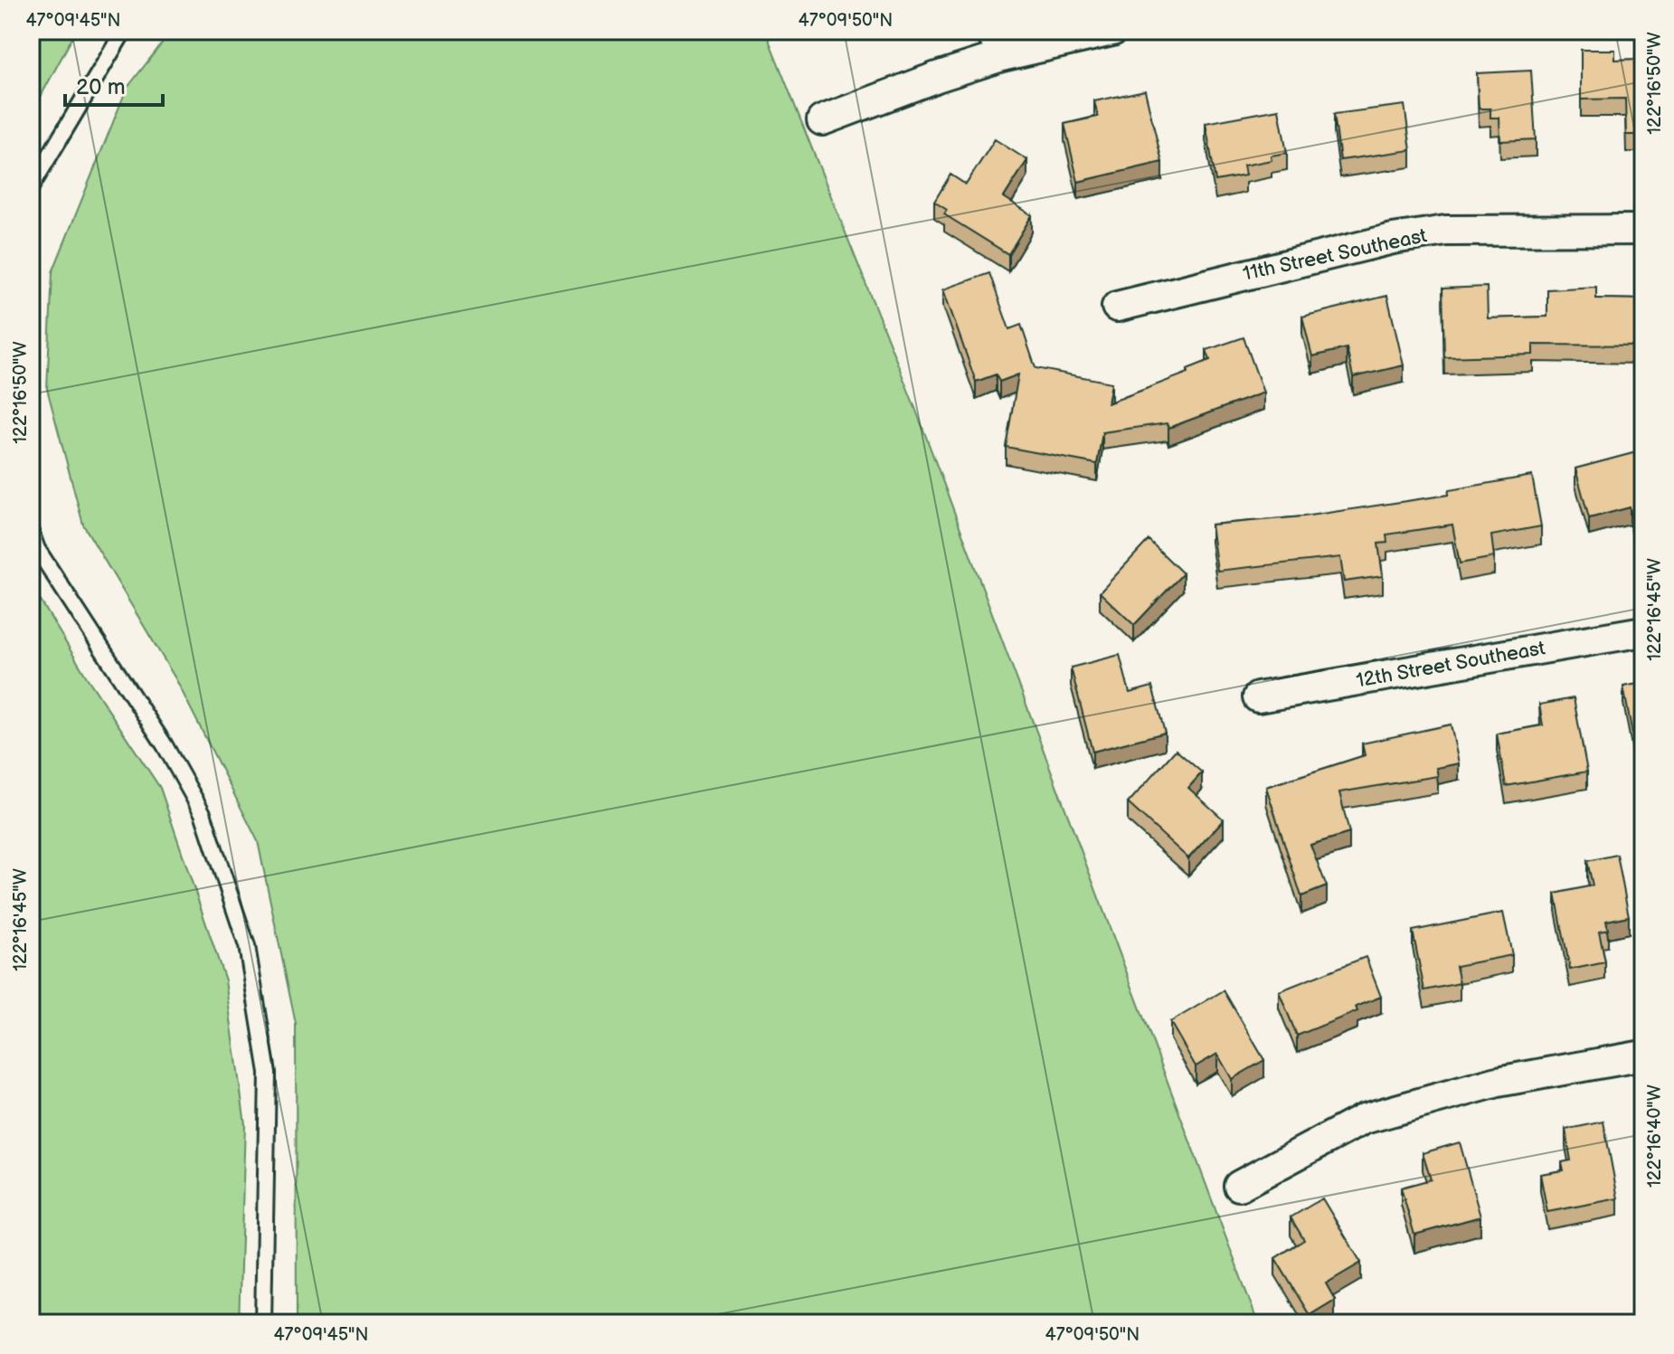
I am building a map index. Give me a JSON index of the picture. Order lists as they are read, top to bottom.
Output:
{
  "streets": {
    "street": ["11th Street Southeast", "12th Street Southeast"]
  },
  "scale_bar": "20 m",
  "coordinates": [
    "47°09'45\"N",
    "47°09'50\"N",
    "122°16'50\"W",
    "122°16'45\"W",
    "122°16'40\"W"
  ]
}
